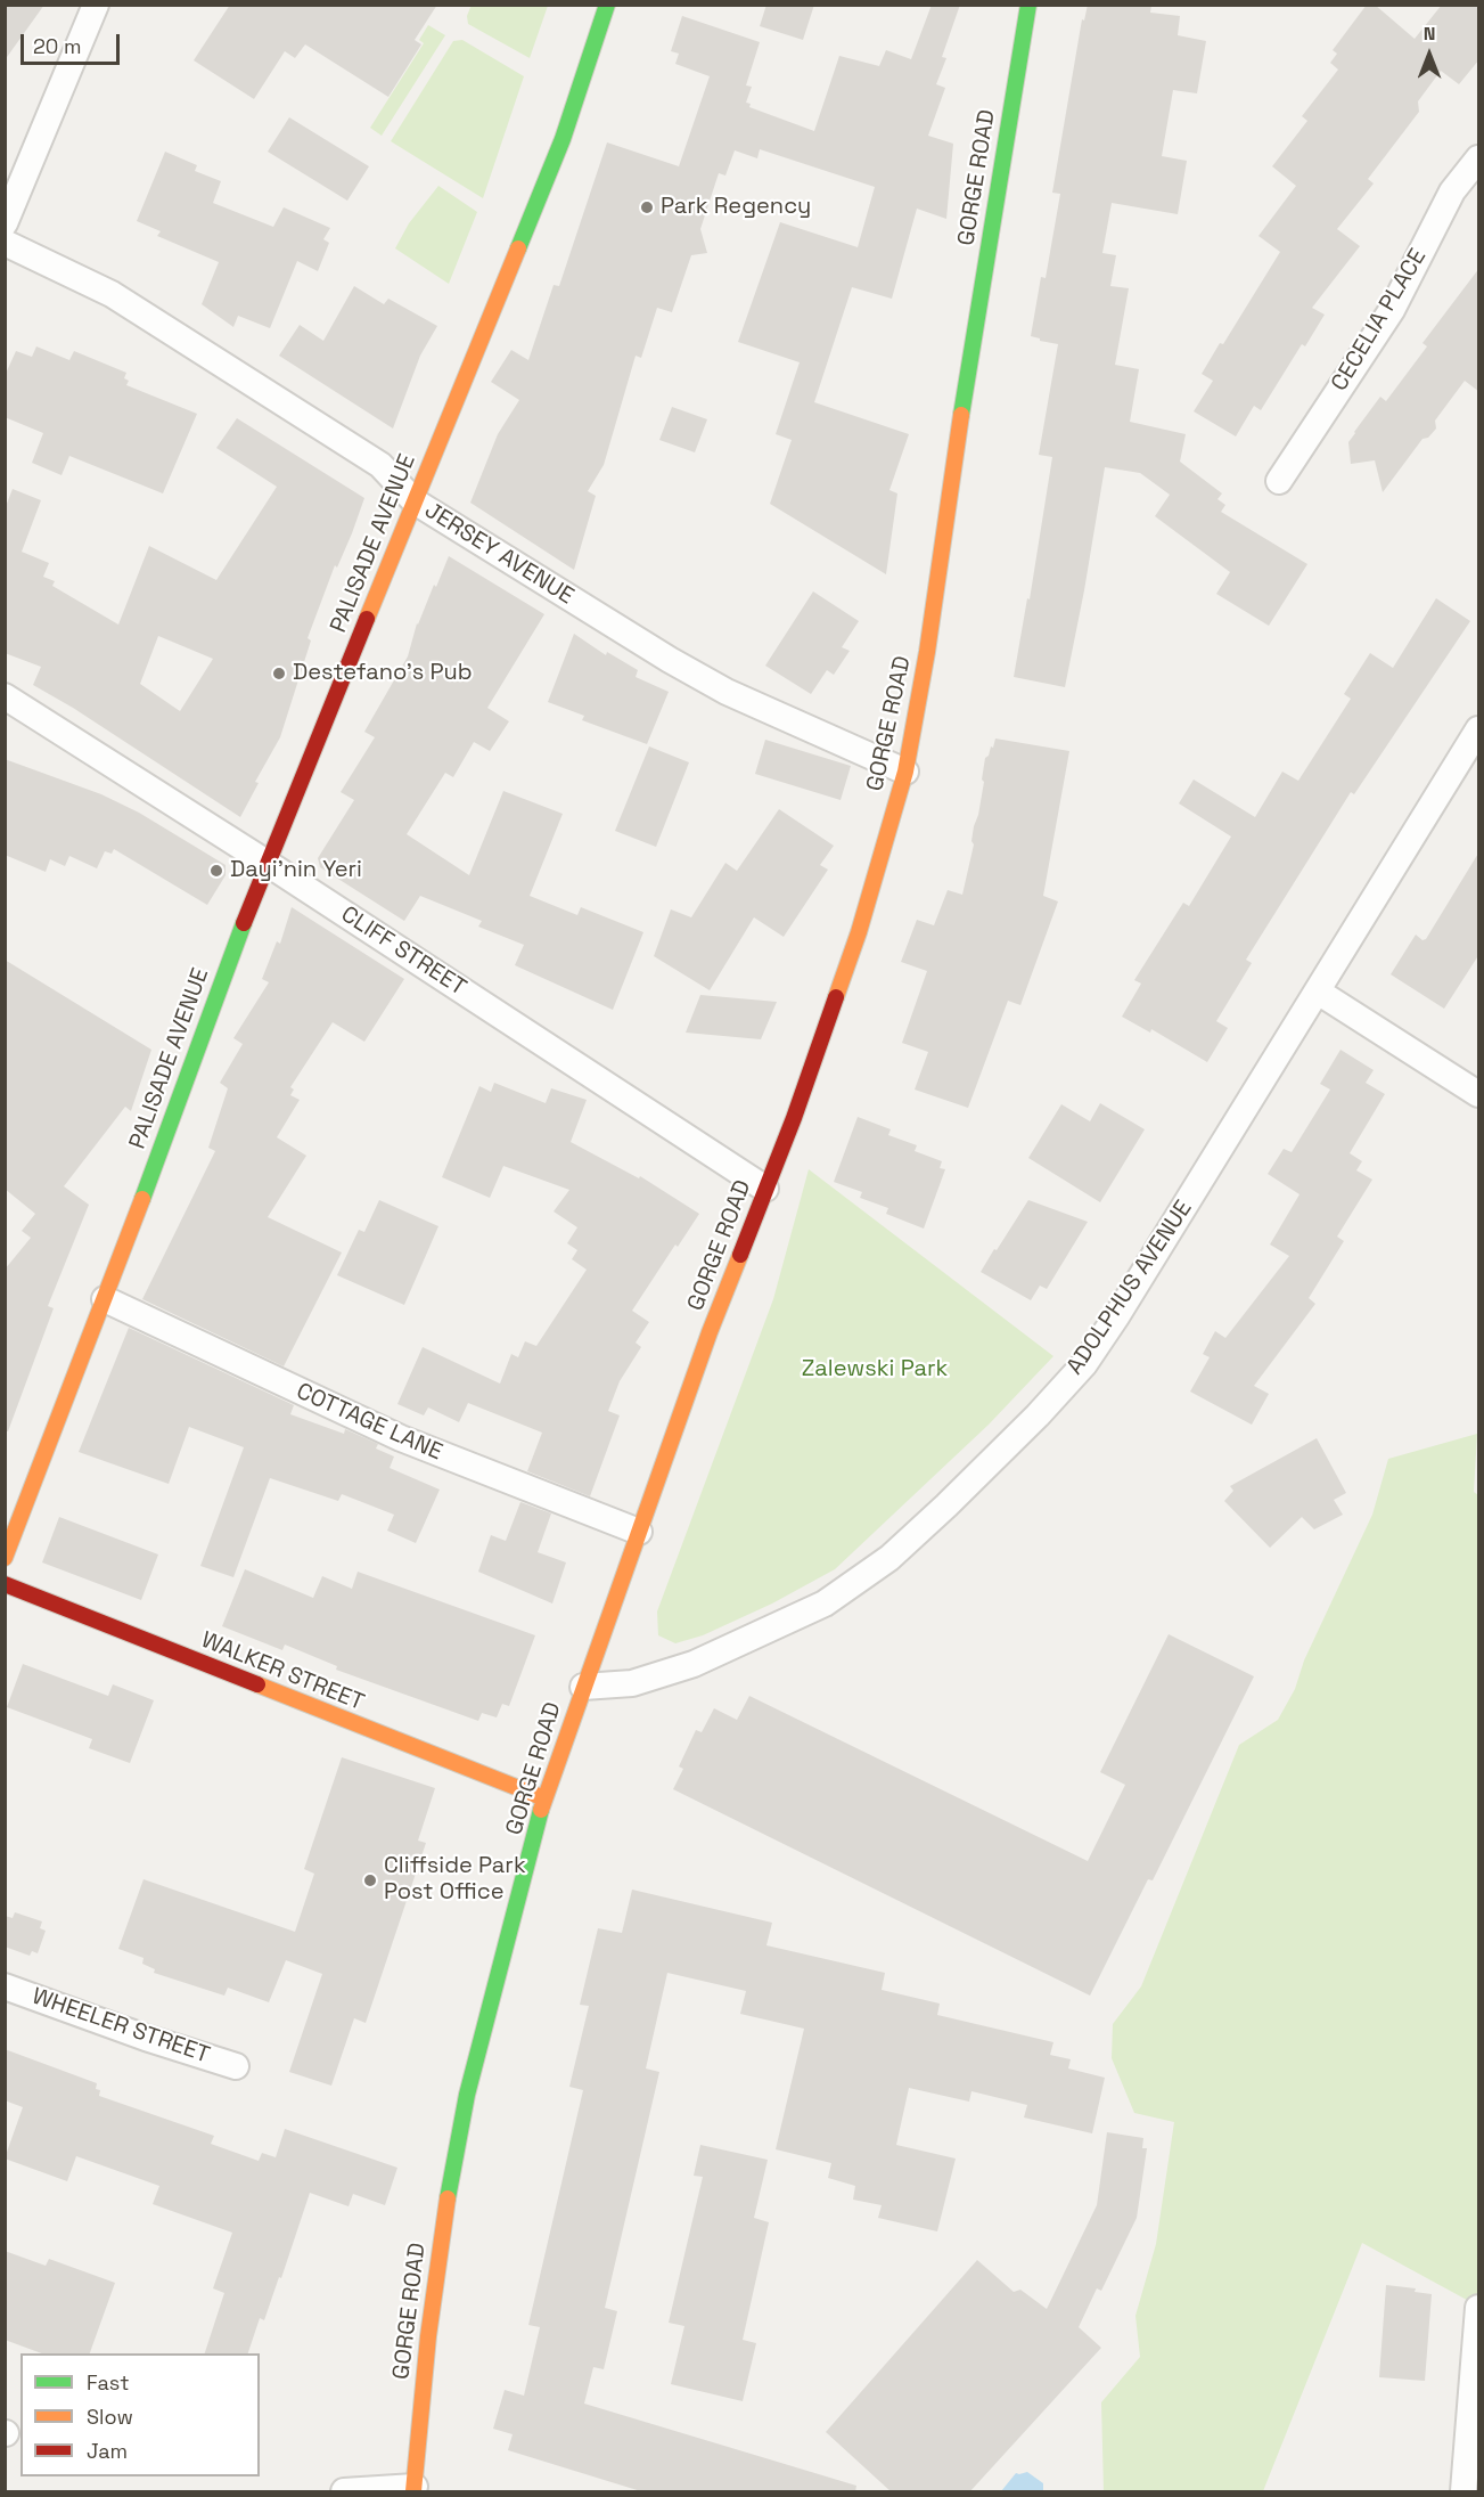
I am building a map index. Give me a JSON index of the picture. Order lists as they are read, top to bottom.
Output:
{
  "streets": {
    "main road": ["GORGE ROAD", "PALISADE AVENUE", "WALKER STREET"],
    "street": [
      "CECELIA PLACE",
      "JERSEY AVENUE",
      "CLIFF STREET",
      "ADOLPHUS AVENUE",
      "COTTAGE LANE",
      "WHEELER STREET"
    ]
  },
  "crossings": [
    ["GORGE ROAD", "JERSEY AVENUE"],
    ["GORGE ROAD", "CLIFF STREET"],
    ["GORGE ROAD", "ADOLPHUS AVENUE"],
    ["GORGE ROAD", "COTTAGE LANE"],
    ["GORGE ROAD", "WALKER STREET"],
    ["PALISADE AVENUE", "JERSEY AVENUE"],
    ["PALISADE AVENUE", "CLIFF STREET"],
    ["PALISADE AVENUE", "COTTAGE LANE"]
  ],
  "parks": ["Zalewski Park"],
  "places": [
    "Park Regency",
    "Destefano's Pub",
    "Dayi’nin Yeri",
    "Cliffside Park Post Office"
  ],
  "legend": ["Fast", "Slow", "Jam"],
  "scale_bar": "20 m",
  "north": "top"
}
